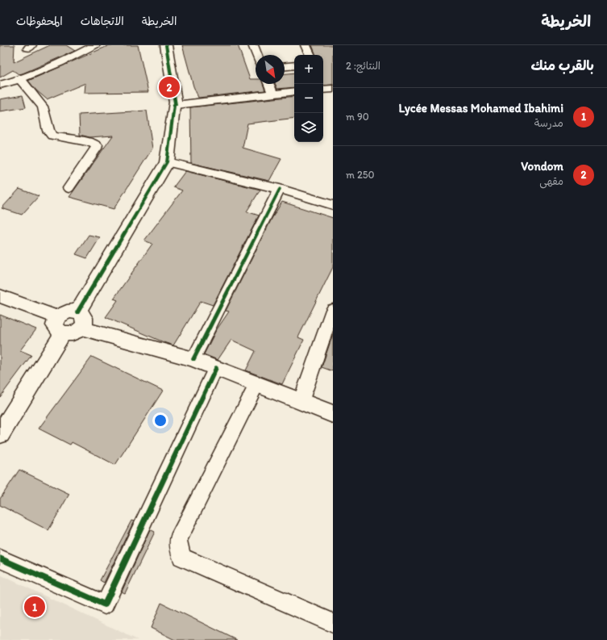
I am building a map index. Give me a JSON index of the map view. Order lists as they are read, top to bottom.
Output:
{
  "north": "bottom right",
  "page": {
    "header": "الخريطة",
    "nav": ["الخريطة", "الاتجاهات", "المحفوظات"],
    "heading": ["بالقرب منك", "النتائج: 2"],
    "map_buttons": ["+", "−"],
    "pins": ["2", "1"],
    "list": [
      {
        "mark": "1",
        "name": "Lycée Messas Mohamed Ibahimi",
        "note": "مدرسة",
        "value": "90 m"
      },
      {
        "mark": "2",
        "name": "Vondom",
        "note": "مقهى",
        "value": "250 m"
      }
    ]
  }
}
